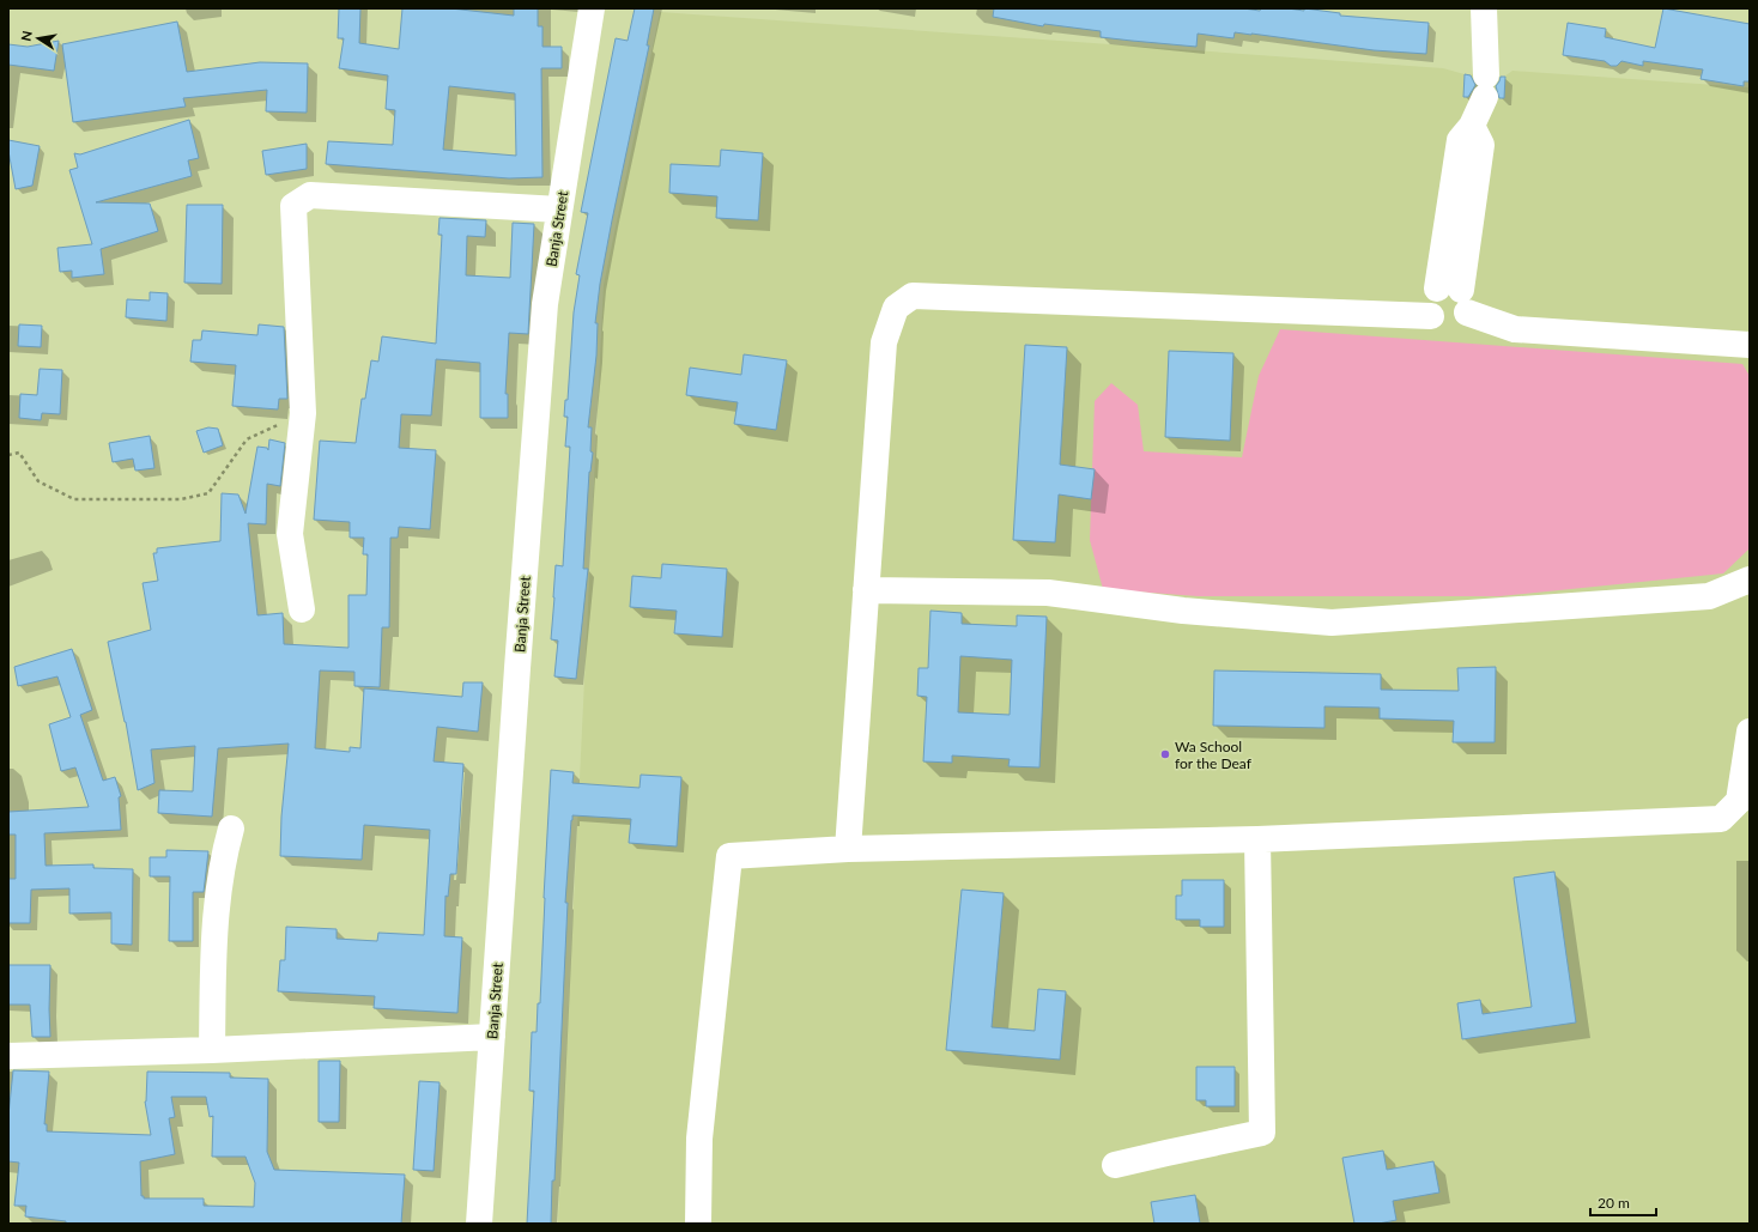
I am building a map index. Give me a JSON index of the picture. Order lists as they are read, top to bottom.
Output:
{
  "streets": {
    "street": ["Banja Street"]
  },
  "places": ["Wa School for the Deaf"],
  "scale_bar": "20 m",
  "north": "left"
}
